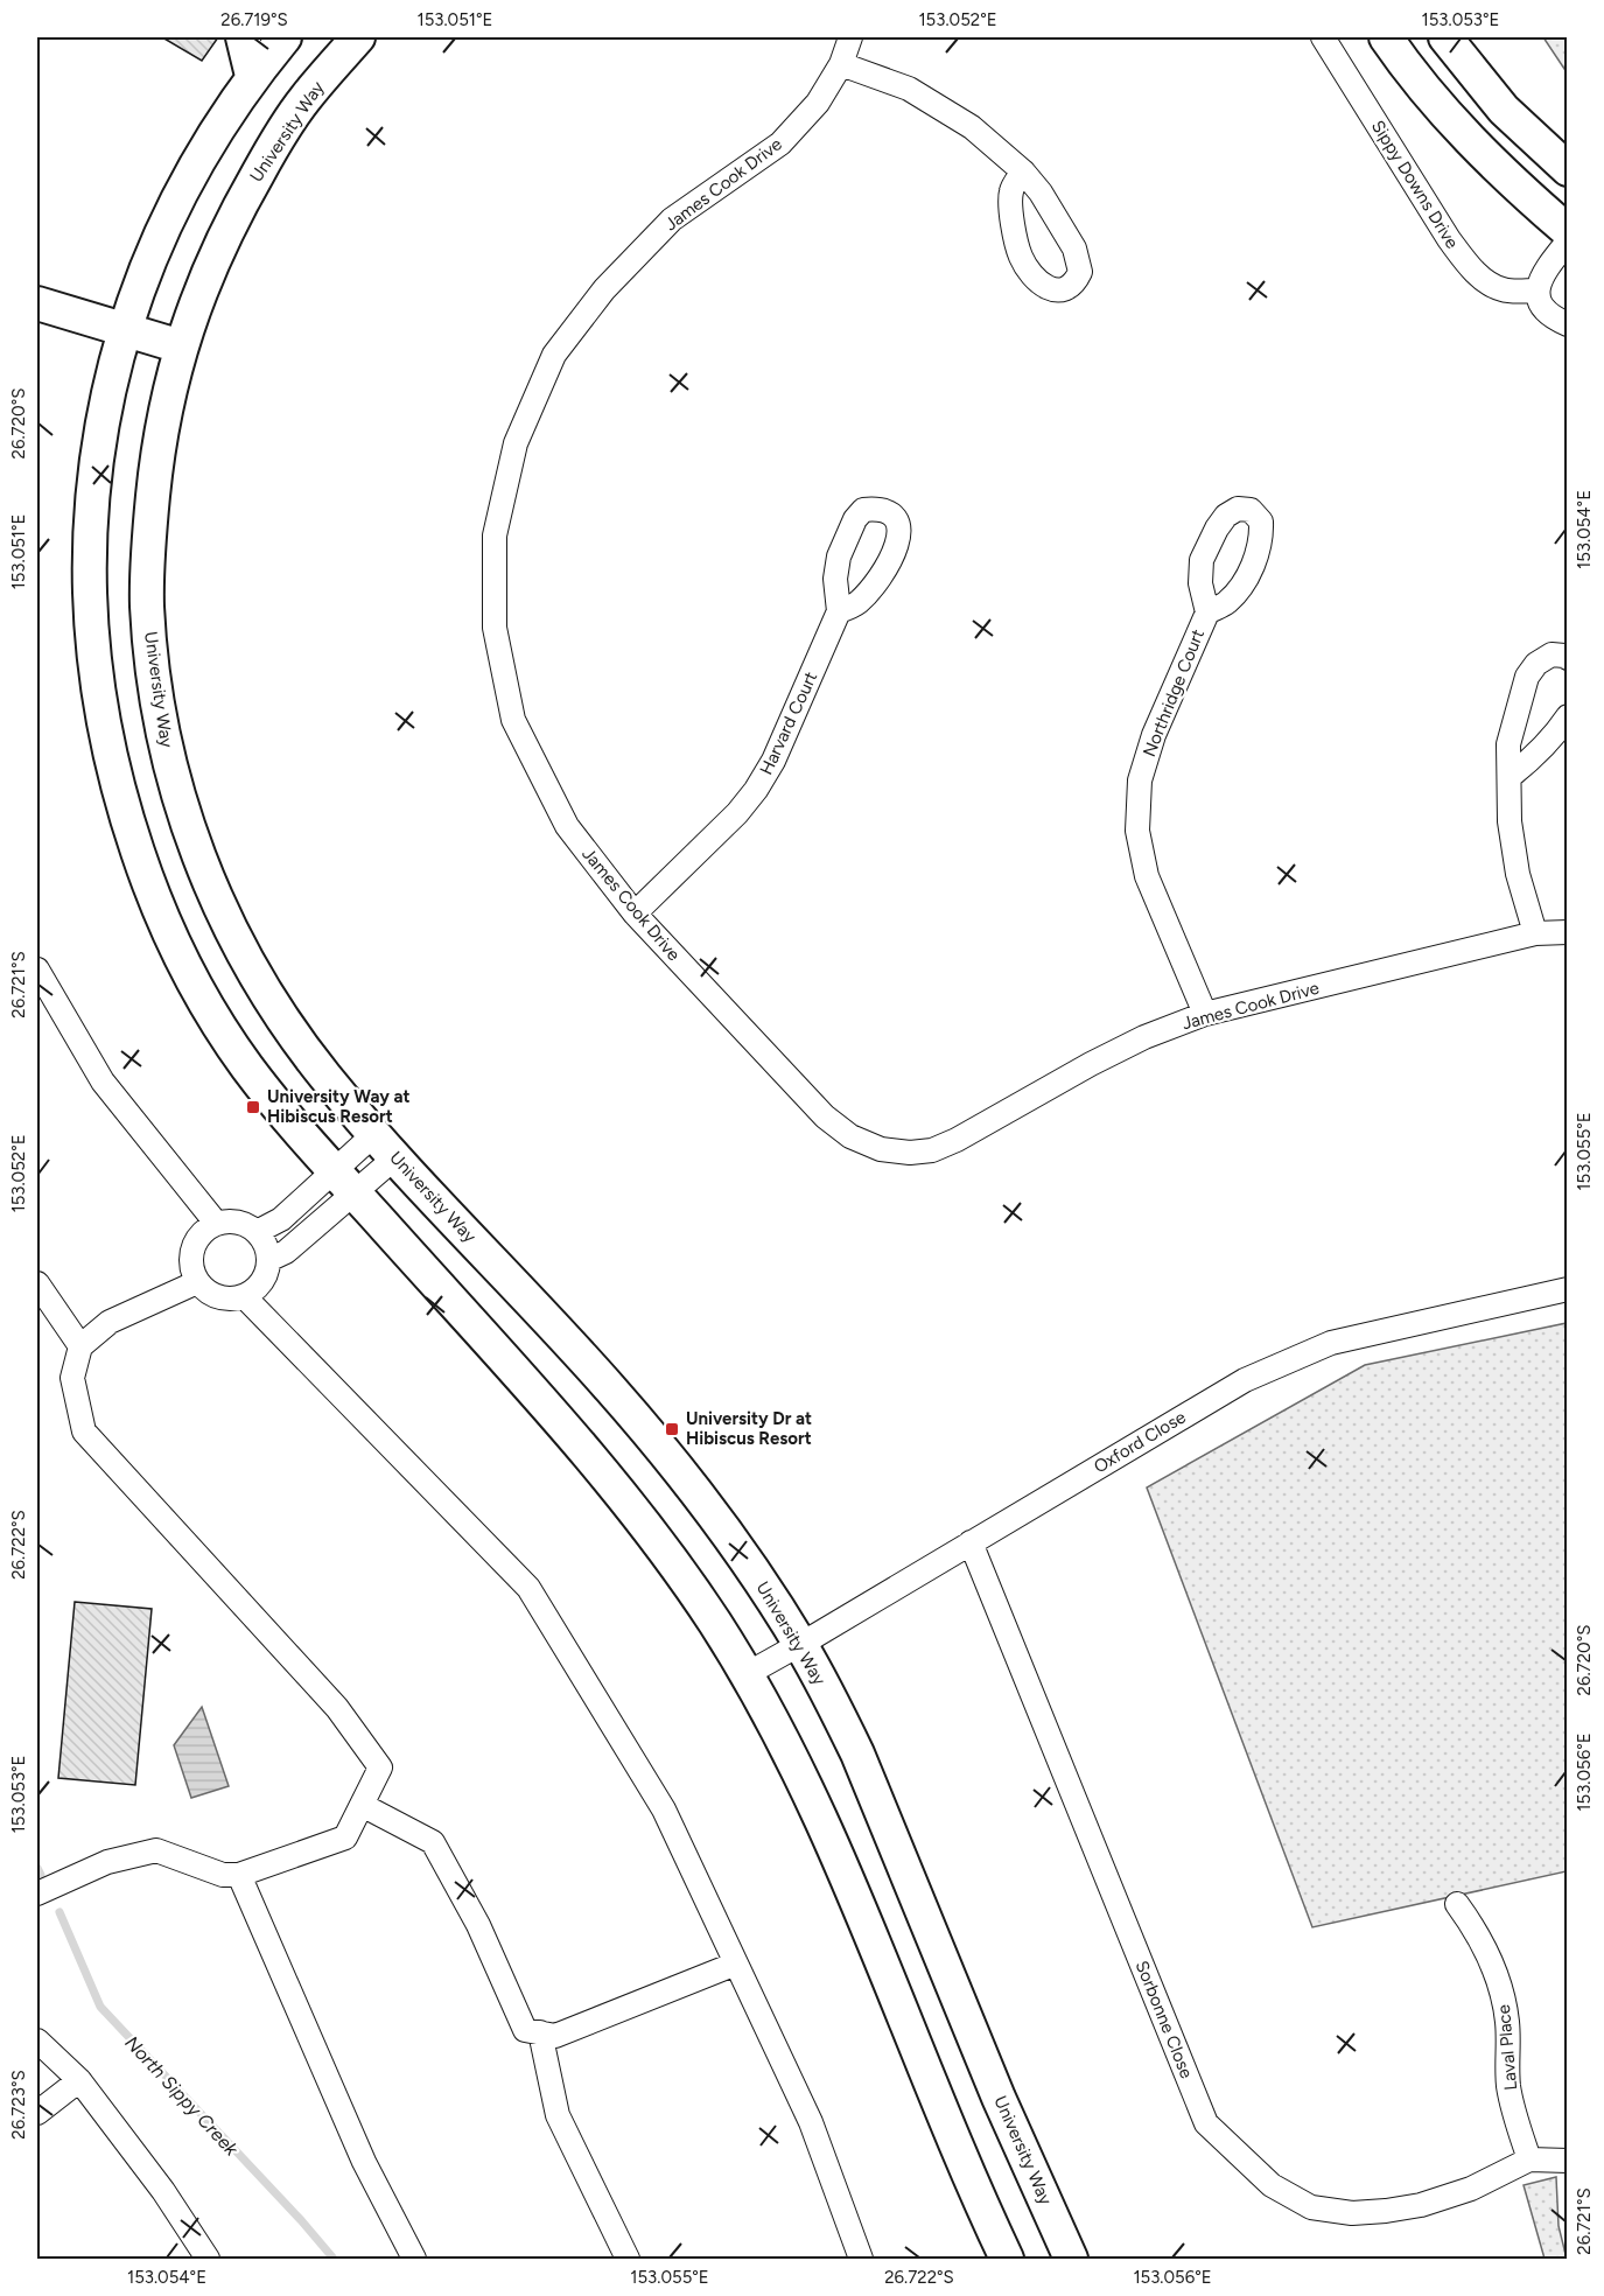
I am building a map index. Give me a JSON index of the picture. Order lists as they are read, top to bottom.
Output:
{
  "streets": {
    "main road": ["University Way"],
    "street": [
      "James Cook Drive",
      "Sippy Downs Drive",
      "Northridge Court",
      "Harvard Court",
      "Oxford Close",
      "Sorbonne Close",
      "Laval Place"
    ]
  },
  "crossings": [
    ["University Way", "Oxford Close"],
    ["James Cook Drive", "Northridge Court"],
    ["James Cook Drive", "Harvard Court"],
    ["Oxford Close", "Sorbonne Close"],
    ["Sorbonne Close", "Laval Place"]
  ],
  "water": ["North Sippy Creek"],
  "places": {
    "transit": ["University Way at Hibiscus Resort", "University Dr at Hibiscus Resort"]
  },
  "coordinates": [
    "26.719°S",
    "153.051°E",
    "153.052°E",
    "153.053°E",
    "26.720°S",
    "153.054°E",
    "26.721°S",
    "153.055°E",
    "26.722°S",
    "153.056°E",
    "26.723°S"
  ]
}
